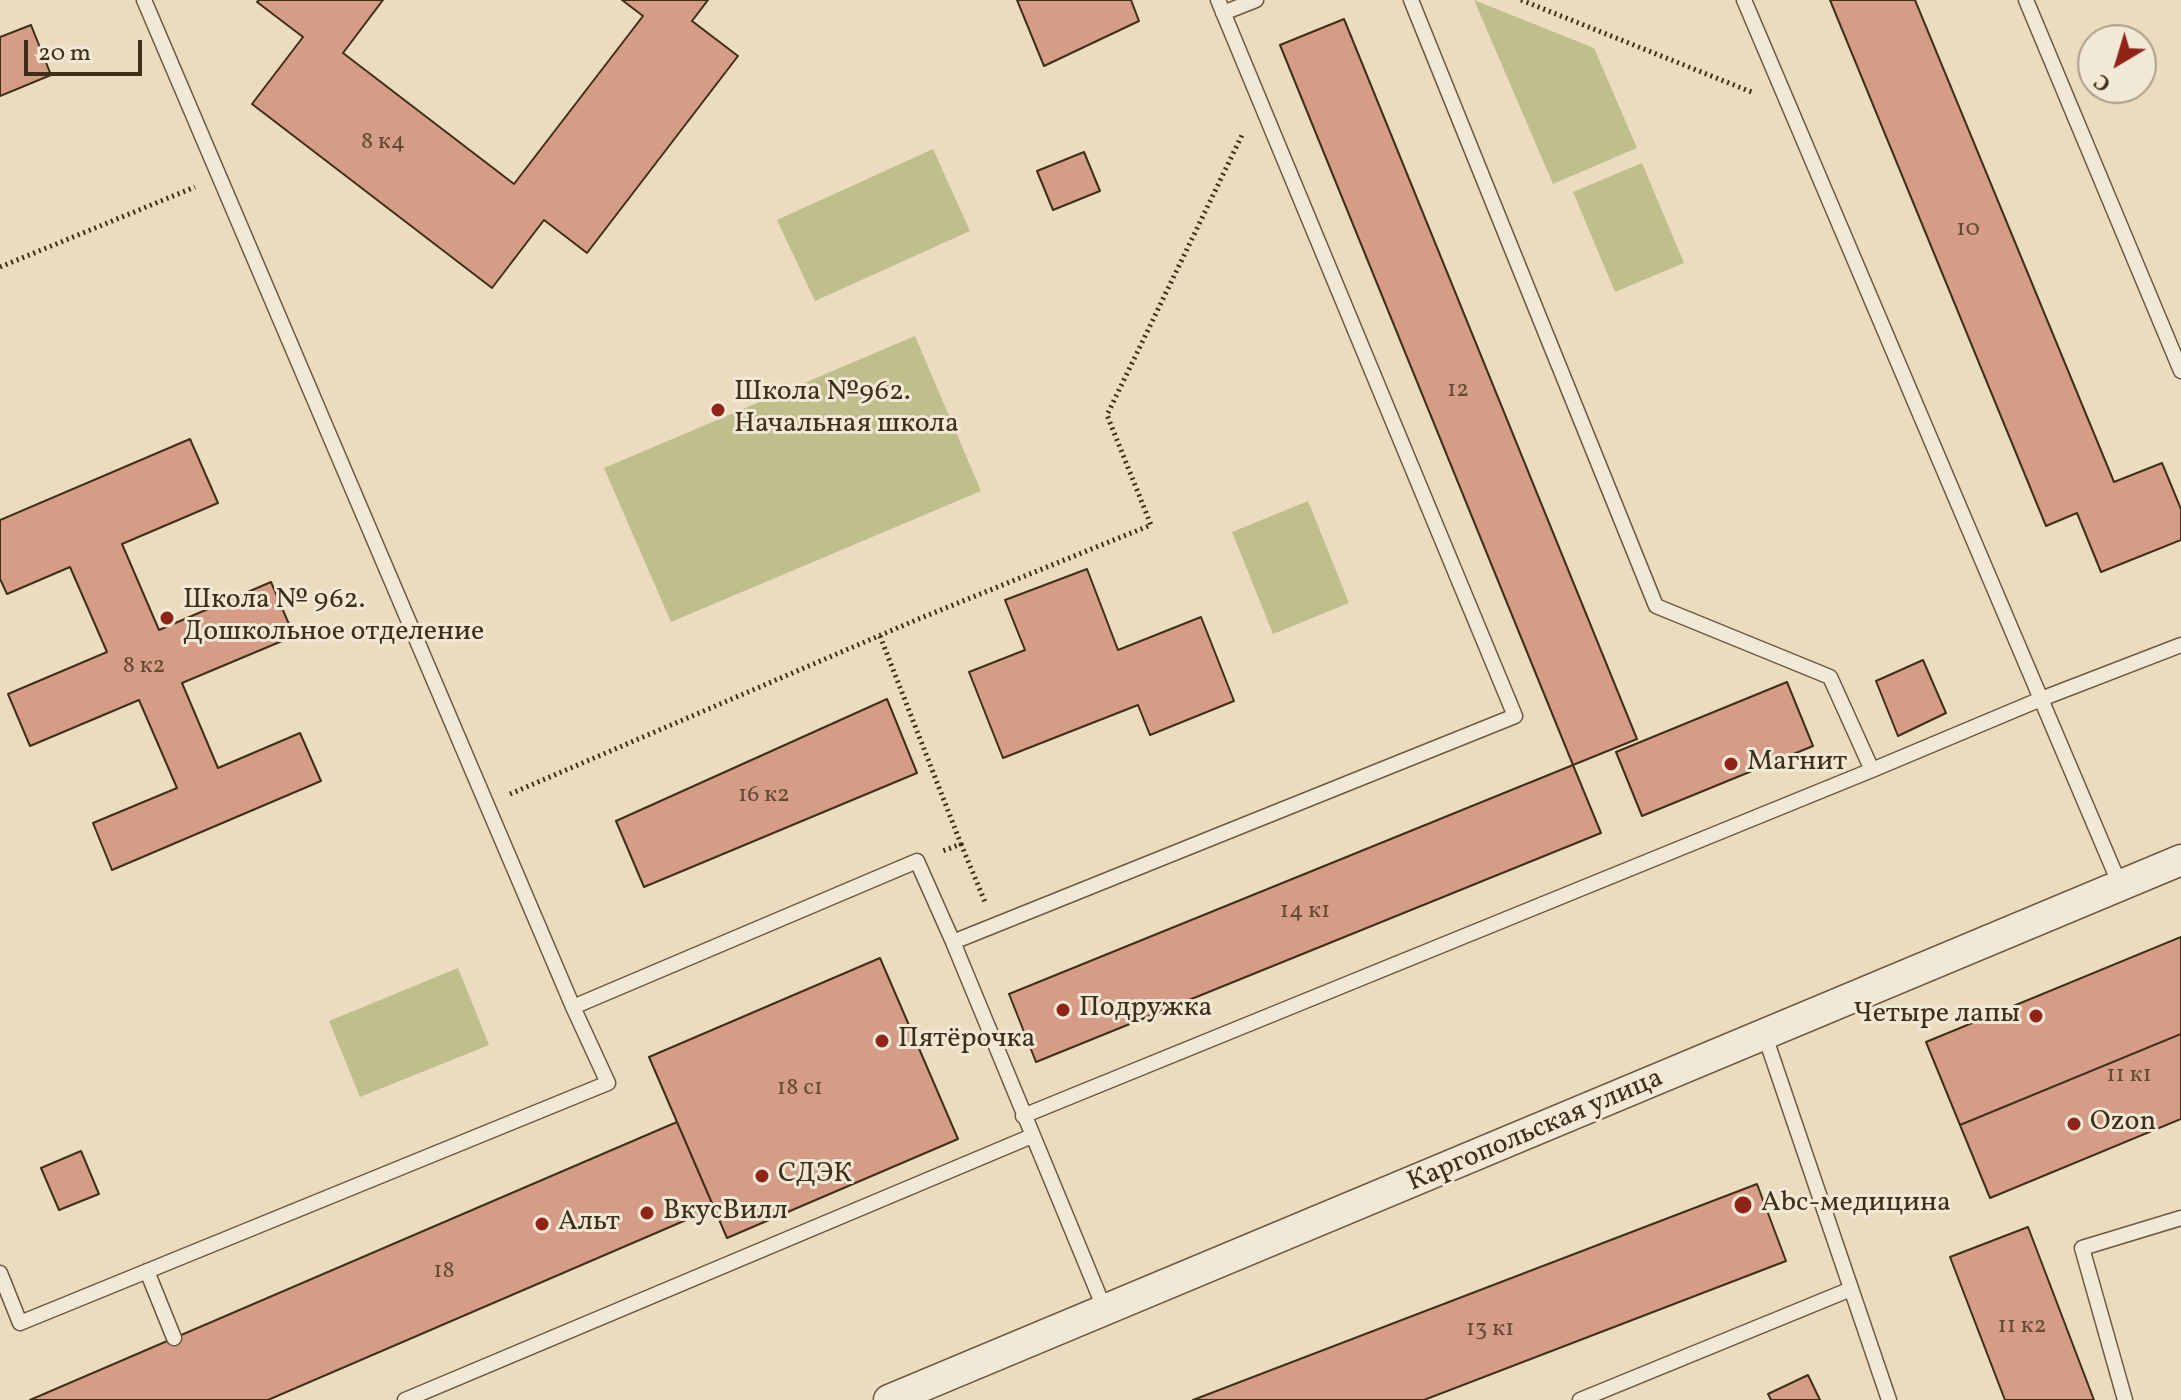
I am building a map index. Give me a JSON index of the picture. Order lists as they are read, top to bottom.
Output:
{
  "streets": {
    "street": ["Каргопольская улица"]
  },
  "places": [
    "Школа №962. Начальная школа",
    "Школа № 962. Дошкольное отделение",
    "Магнит",
    "Подружка",
    "Четыре лапы",
    "Пятёрочка",
    "Ozon",
    "СДЭК",
    "Abc-медицина",
    "ВкусВилл",
    "Альт"
  ],
  "house_numbers": [
    "8 к4",
    "10",
    "12",
    "8 к2",
    "16 к2",
    "14 к1",
    "11 к1",
    "18 с1",
    "18",
    "11 к2",
    "13 к1"
  ],
  "scale_bar": "20 m",
  "north": "bottom left"
}
